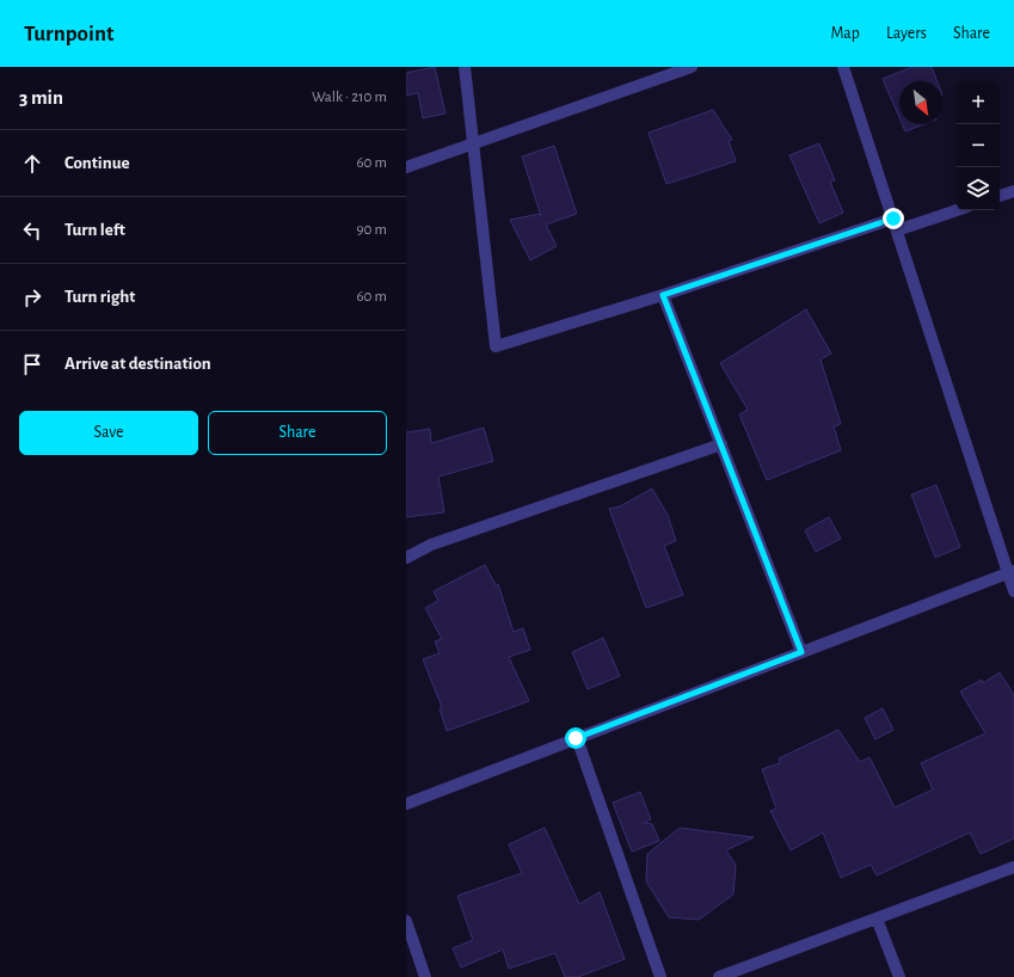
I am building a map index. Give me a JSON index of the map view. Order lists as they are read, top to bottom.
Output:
{
  "north": "bottom right",
  "page": {
    "header": "Turnpoint",
    "nav": ["Map", "Layers", "Share"],
    "heading": ["3 min", "Walk · 210 m"],
    "map_buttons": ["+", "−"],
    "list": [
      ["Continue", "60 m"],
      ["Turn left", "90 m"],
      ["Turn right", "60 m"],
      "Arrive at destination"
    ],
    "buttons": ["Save", "Share"]
  }
}
